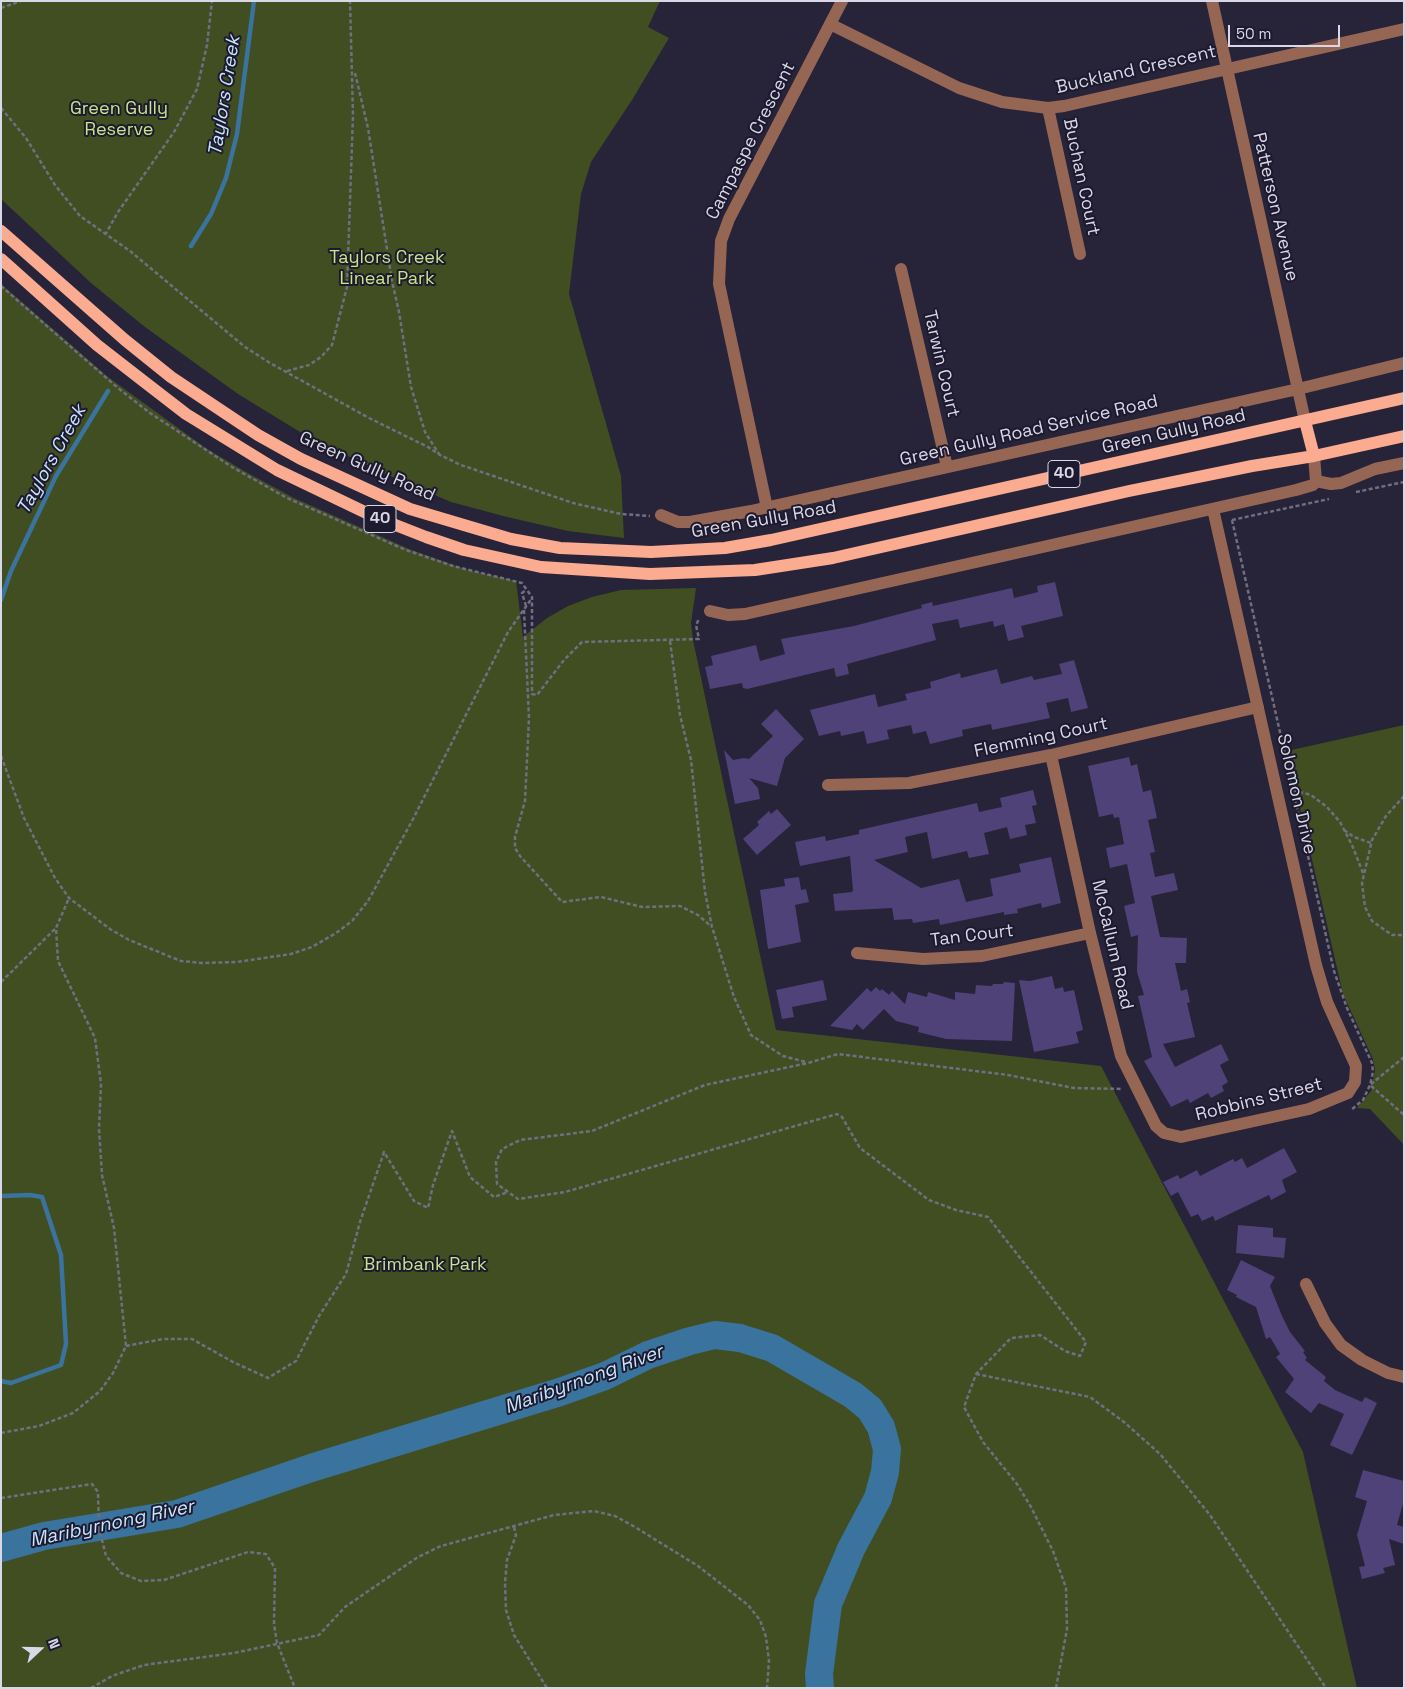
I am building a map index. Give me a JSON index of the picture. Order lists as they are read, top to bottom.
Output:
{
  "streets": {
    "main road": ["Green Gully Road", "40"],
    "street": [
      "Buckland Crescent",
      "Campaspe Crescent",
      "Buchan Court",
      "Patterson Avenue",
      "Tarwin Court",
      "Green Gully Road Service Road",
      "Flemming Court",
      "Solomon Drive",
      "Tan Court",
      "McCallum Road",
      "Robbins Street"
    ]
  },
  "crossings": [
    ["Buckland Crescent", "Campaspe Crescent"],
    ["Buckland Crescent", "Buchan Court"],
    ["Buckland Crescent", "Patterson Avenue"],
    ["Campaspe Crescent", "Green Gully Road Service Road"],
    ["Patterson Avenue", "Green Gully Road Service Road"],
    ["Patterson Avenue", "Green Gully Road"],
    ["Tarwin Court", "Green Gully Road Service Road"],
    ["Flemming Court", "Solomon Drive"],
    ["Flemming Court", "McCallum Road"],
    ["Solomon Drive", "Robbins Street"],
    ["Tan Court", "McCallum Road"],
    ["McCallum Road", "Robbins Street"]
  ],
  "water": ["Taylors Creek", "Maribyrnong River"],
  "parks": ["Green Gully Reserve", "Taylors Creek Linear Park", "Brimbank Park"],
  "scale_bar": "50 m",
  "north": "right"
}
